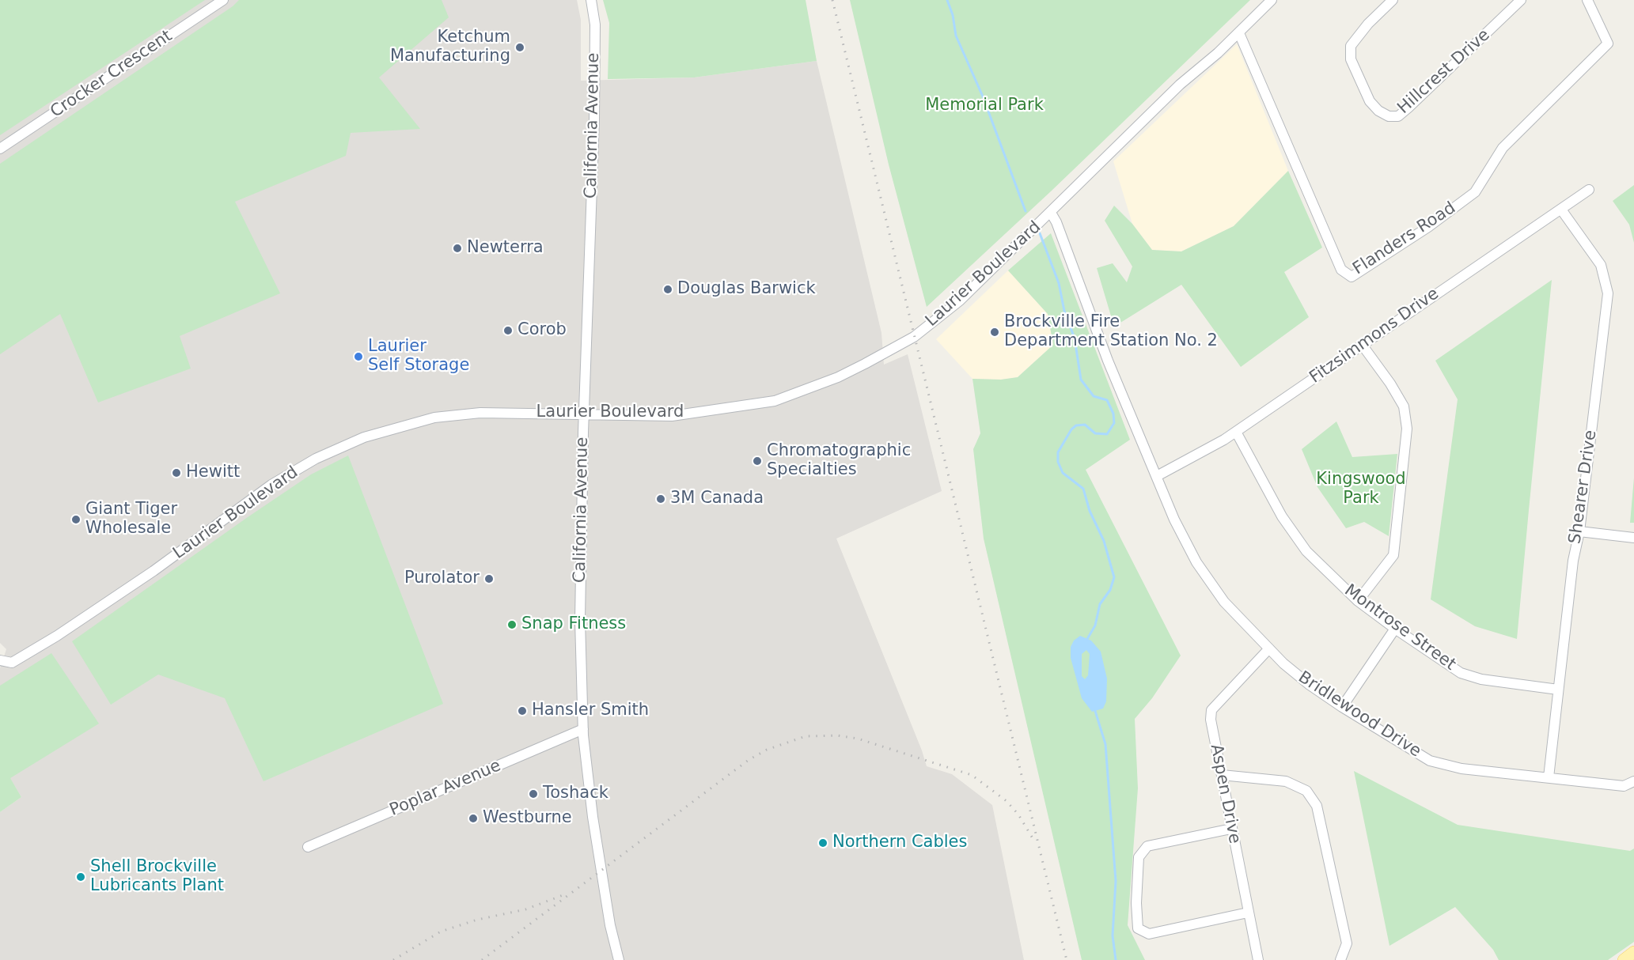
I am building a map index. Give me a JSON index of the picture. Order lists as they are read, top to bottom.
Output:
{
  "streets": {
    "street": [
      "Hillcrest Drive",
      "Crocker Crescent",
      "California Avenue",
      "Flanders Road",
      "Laurier Boulevard",
      "Fitzsimmons Drive",
      "Shearer Drive",
      "Montrose Street",
      "Bridlewood Drive",
      "Poplar Avenue",
      "Aspen Drive"
    ]
  },
  "crossings": [
    ["California Avenue", "Laurier Boulevard"],
    ["California Avenue", "Poplar Avenue"],
    ["Flanders Road", "Laurier Boulevard"],
    ["Laurier Boulevard", "Bridlewood Drive"],
    ["Fitzsimmons Drive", "Shearer Drive"],
    ["Fitzsimmons Drive", "Montrose Street"],
    ["Fitzsimmons Drive", "Bridlewood Drive"],
    ["Shearer Drive", "Montrose Street"],
    ["Shearer Drive", "Bridlewood Drive"],
    ["Bridlewood Drive", "Aspen Drive"]
  ],
  "parks": ["Memorial Park", "Kingswood Park"],
  "places": [
    "Ketchum Manufacturing",
    "Newterra",
    "Douglas Barwick",
    "Corob",
    "Brockville Fire Department Station No. 2",
    "Laurier Self Storage",
    "Chromatographic Specialties",
    "Hewitt",
    "3M Canada",
    "Giant Tiger Wholesale",
    "Purolator",
    "Snap Fitness",
    "Hansler Smith",
    "Toshack",
    "Westburne",
    "Northern Cables",
    "Shell Brockville Lubricants Plant"
  ]
}
